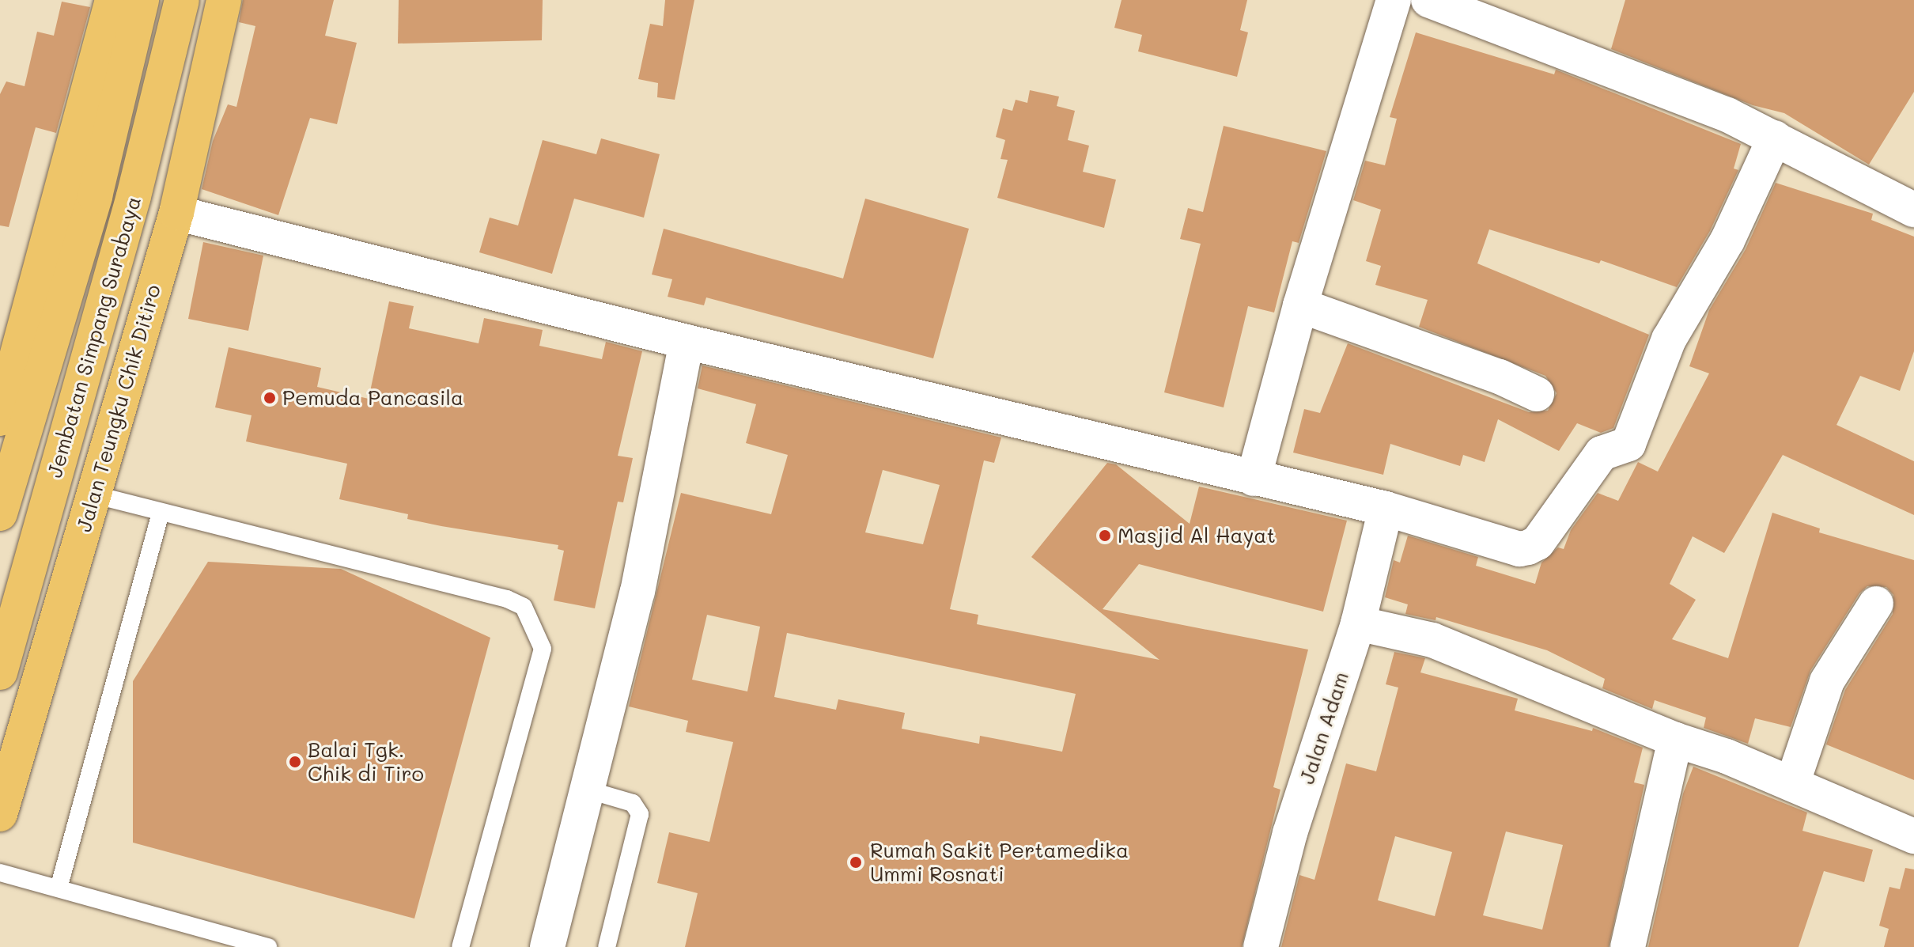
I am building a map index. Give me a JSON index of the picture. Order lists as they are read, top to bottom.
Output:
{
  "streets": {
    "highway": ["Jembatan Simpang Surabaya", "Jalan Teungku Chik Ditiro"],
    "street": ["Jalan Adam"]
  },
  "places": [
    "Pemuda Pancasila",
    "Masjid Al Hayat",
    "Balai Tgk. Chik di Tiro",
    "Rumah Sakit Pertamedika Ummi Rosnati"
  ]
}
